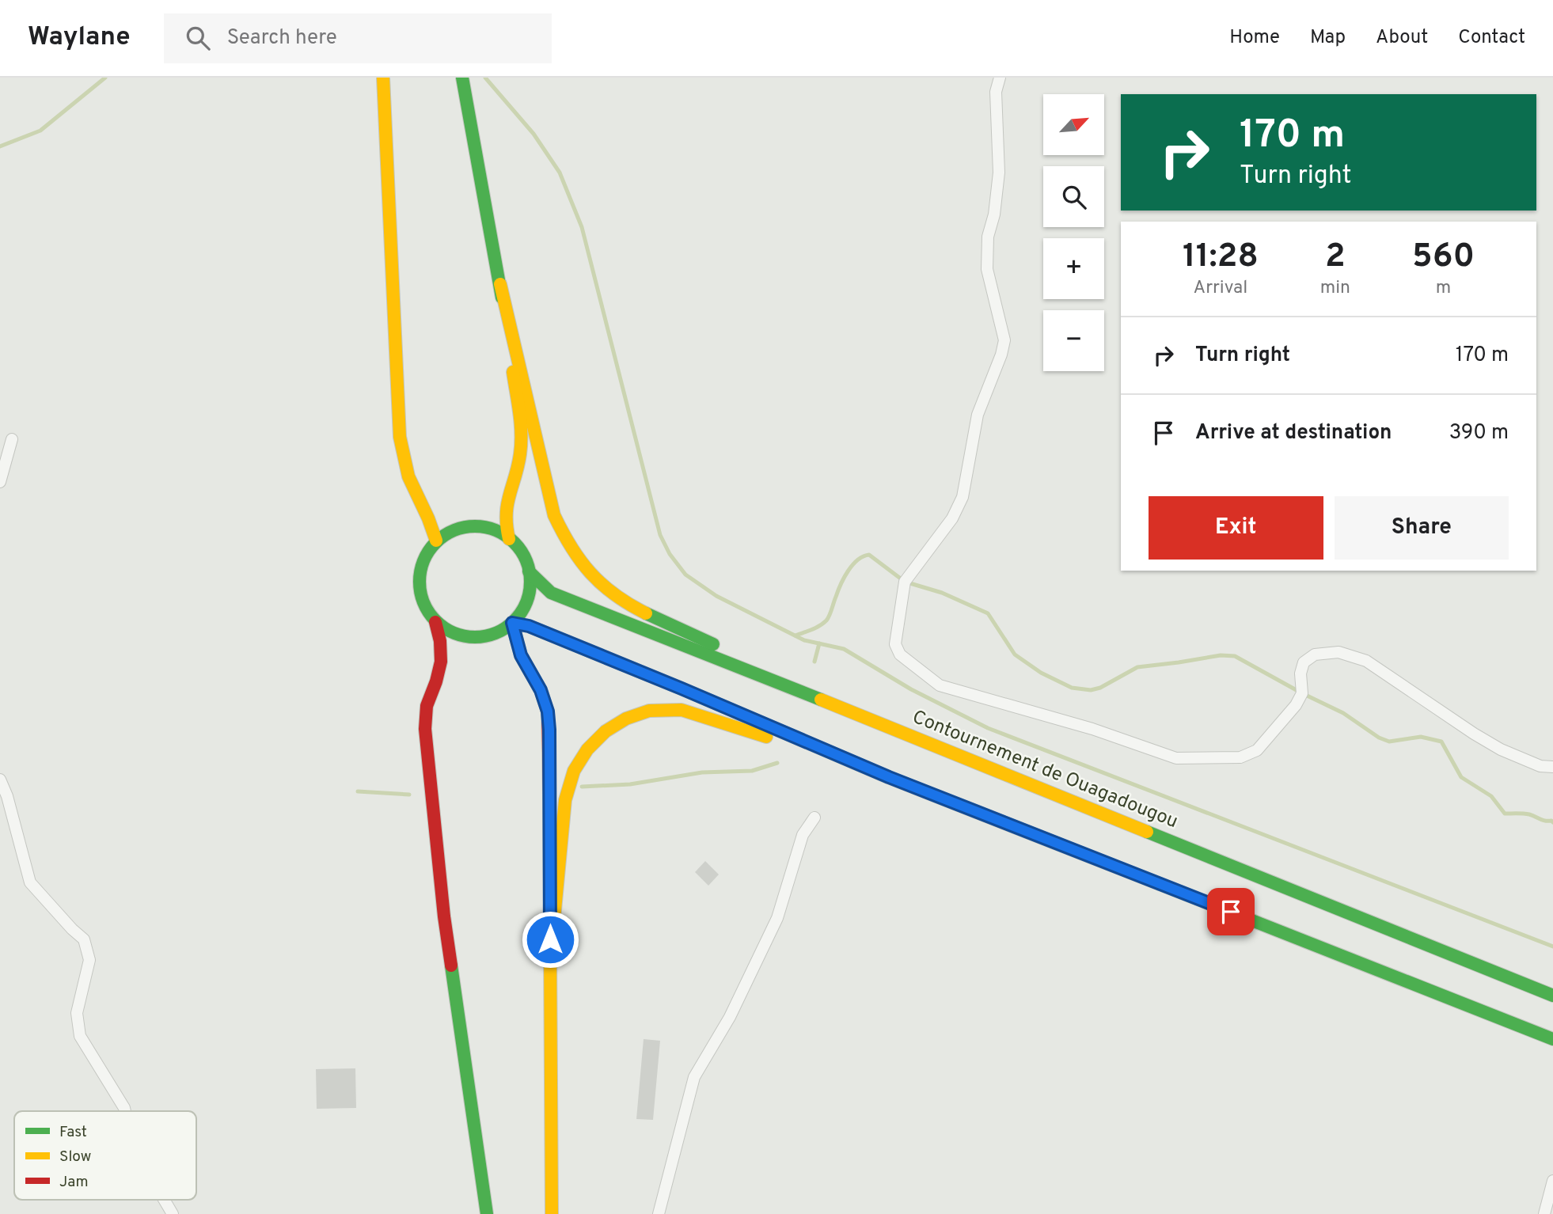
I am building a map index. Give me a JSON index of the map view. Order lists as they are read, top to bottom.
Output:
{
  "streets": {
    "main road": ["Contournement de Ouagadougou"]
  },
  "legend": ["Fast", "Slow", "Jam"],
  "north": "top right",
  "page": {
    "header": "Waylane",
    "search": "Search here",
    "nav": [
      "Home",
      "Map",
      "About",
      "Contact"
    ],
    "map_buttons": ["+", "−"],
    "turn": ["170 m", "Turn right"],
    "eta": [
      "11:28",
      "Arrival",
      "2",
      "min",
      "560",
      "m"
    ],
    "list": [
      {
        "name": "Turn right",
        "value": "170 m"
      },
      {
        "name": "Arrive at destination",
        "value": "390 m"
      }
    ],
    "buttons": ["Exit", "Share"]
  }
}
